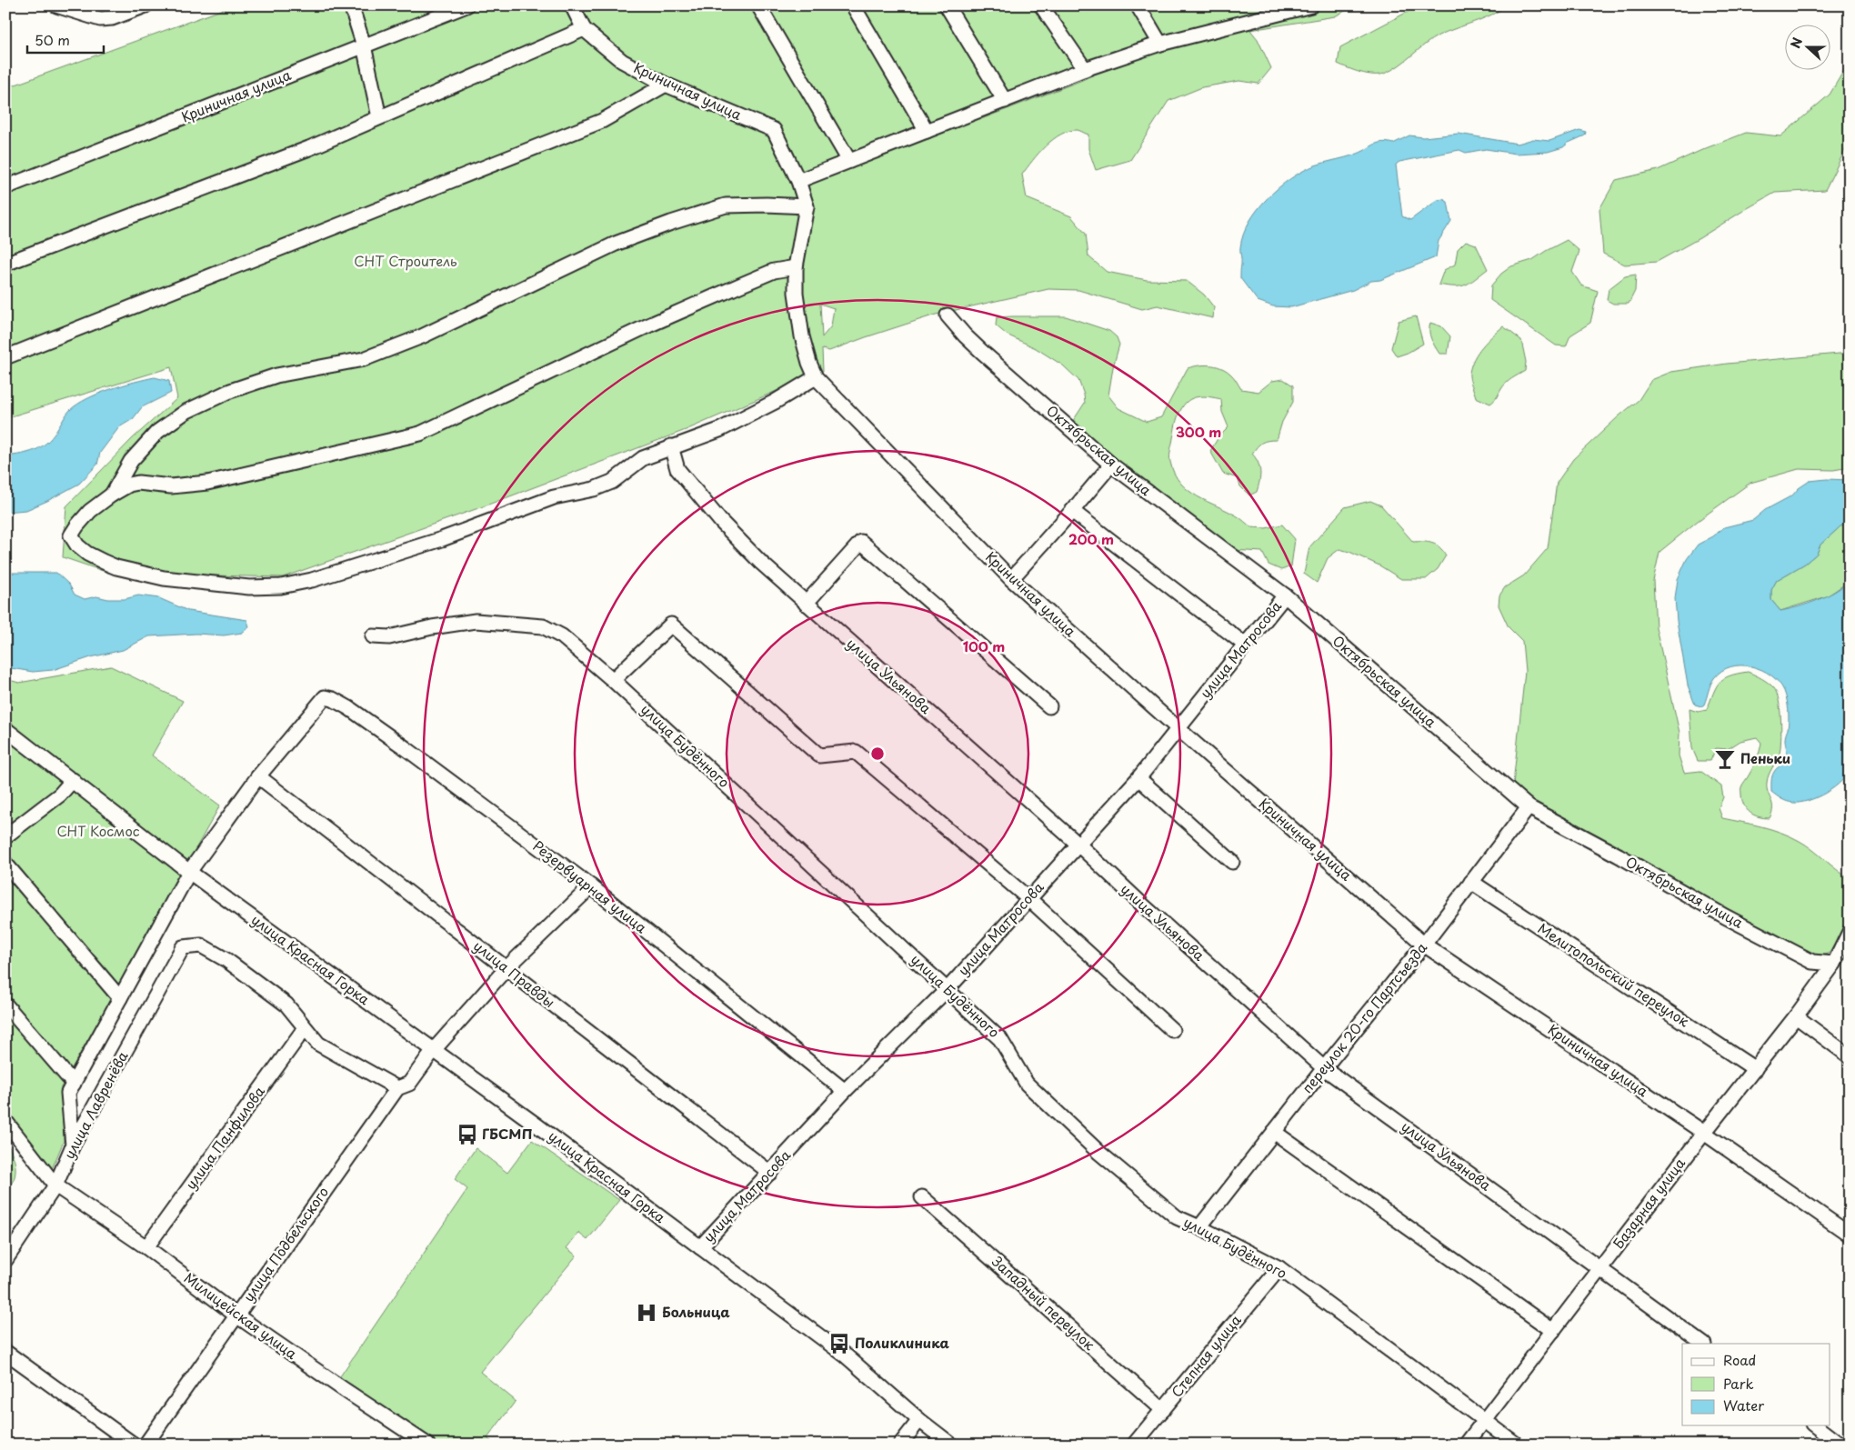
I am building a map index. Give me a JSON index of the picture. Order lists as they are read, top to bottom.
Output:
{
  "streets": {
    "street": [
      "Криничная улица",
      "Октябрьская улица",
      "улица Матросова",
      "улица Ульянова",
      "улица Будённого",
      "Резервуарная улица",
      "улица Красная Горка",
      "улица Правды",
      "Мелитопольский переулок",
      "переулок 20-го Партсъезда",
      "улица Лавренёва",
      "улица Панфилова",
      "Базарная улица",
      "улица Подбельского",
      "Западный переулок",
      "Милицейская улица",
      "Степная улица"
    ]
  },
  "crossings": [
    ["Криничная улица", "улица Матросова"],
    ["Криничная улица", "переулок 20-го Партсъезда"],
    ["Криничная улица", "Базарная улица"],
    ["Октябрьская улица", "улица Матросова"],
    ["Октябрьская улица", "переулок 20-го Партсъезда"],
    ["Октябрьская улица", "Базарная улица"],
    ["улица Матросова", "улица Ульянова"],
    ["улица Матросова", "улица Будённого"],
    ["улица Матросова", "Резервуарная улица"],
    ["улица Матросова", "улица Красная Горка"],
    ["улица Матросова", "улица Правды"],
    ["улица Ульянова", "переулок 20-го Партсъезда"],
    ["улица Ульянова", "Базарная улица"],
    ["улица Будённого", "переулок 20-го Партсъезда"],
    ["улица Будённого", "Базарная улица"],
    ["улица Будённого", "Степная улица"],
    ["Резервуарная улица", "улица Правды"],
    ["Резервуарная улица", "улица Подбельского"],
    ["улица Красная Горка", "улица Подбельского"],
    ["улица Правды", "улица Подбельского"],
    ["Мелитопольский переулок", "переулок 20-го Партсъезда"],
    ["Мелитопольский переулок", "Базарная улица"],
    ["улица Лавренёва", "улица Панфилова"],
    ["улица Лавренёва", "Милицейская улица"],
    ["улица Панфилова", "Милицейская улица"],
    ["улица Подбельского", "Милицейская улица"],
    ["Западный переулок", "Степная улица"]
  ],
  "parks": ["СНТ Строитель", "СНТ Космос"],
  "places": {
    "bar": ["Пеньки"],
    "bus stop": ["ГБСМП", "Поликлиника"],
    "hospital": ["Больница"]
  },
  "legend": ["Road", "Park", "Water"],
  "scale_bar": "50 m",
  "north": "left",
  "rings": ["300 m", "200 m", "100 m"]
}
